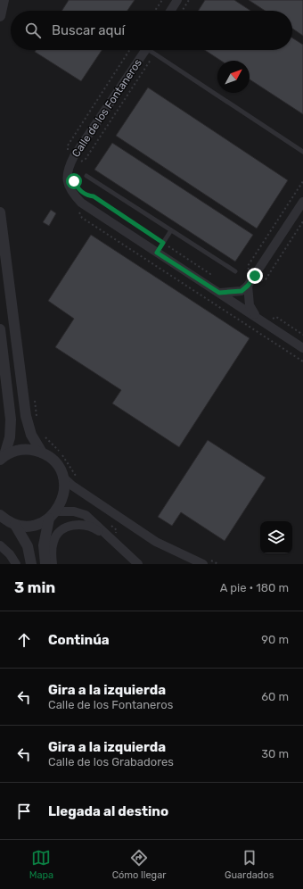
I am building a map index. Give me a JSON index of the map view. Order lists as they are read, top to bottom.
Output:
{
  "streets": {
    "street": ["Calle de los Fontaneros"]
  },
  "north": "top right",
  "page": {
    "search": "Buscar aquí",
    "heading": ["3 min", "A pie · 180 m"],
    "list": [
      ["Continúa", "90 m"],
      ["Gira a la izquierda", "Calle de los Fontaneros", "60 m"],
      ["Gira a la izquierda", "Calle de los Grabadores", "30 m"],
      "Llegada al destino"
    ],
    "nav": ["Mapa", "Cómo llegar", "Guardados"]
  }
}
